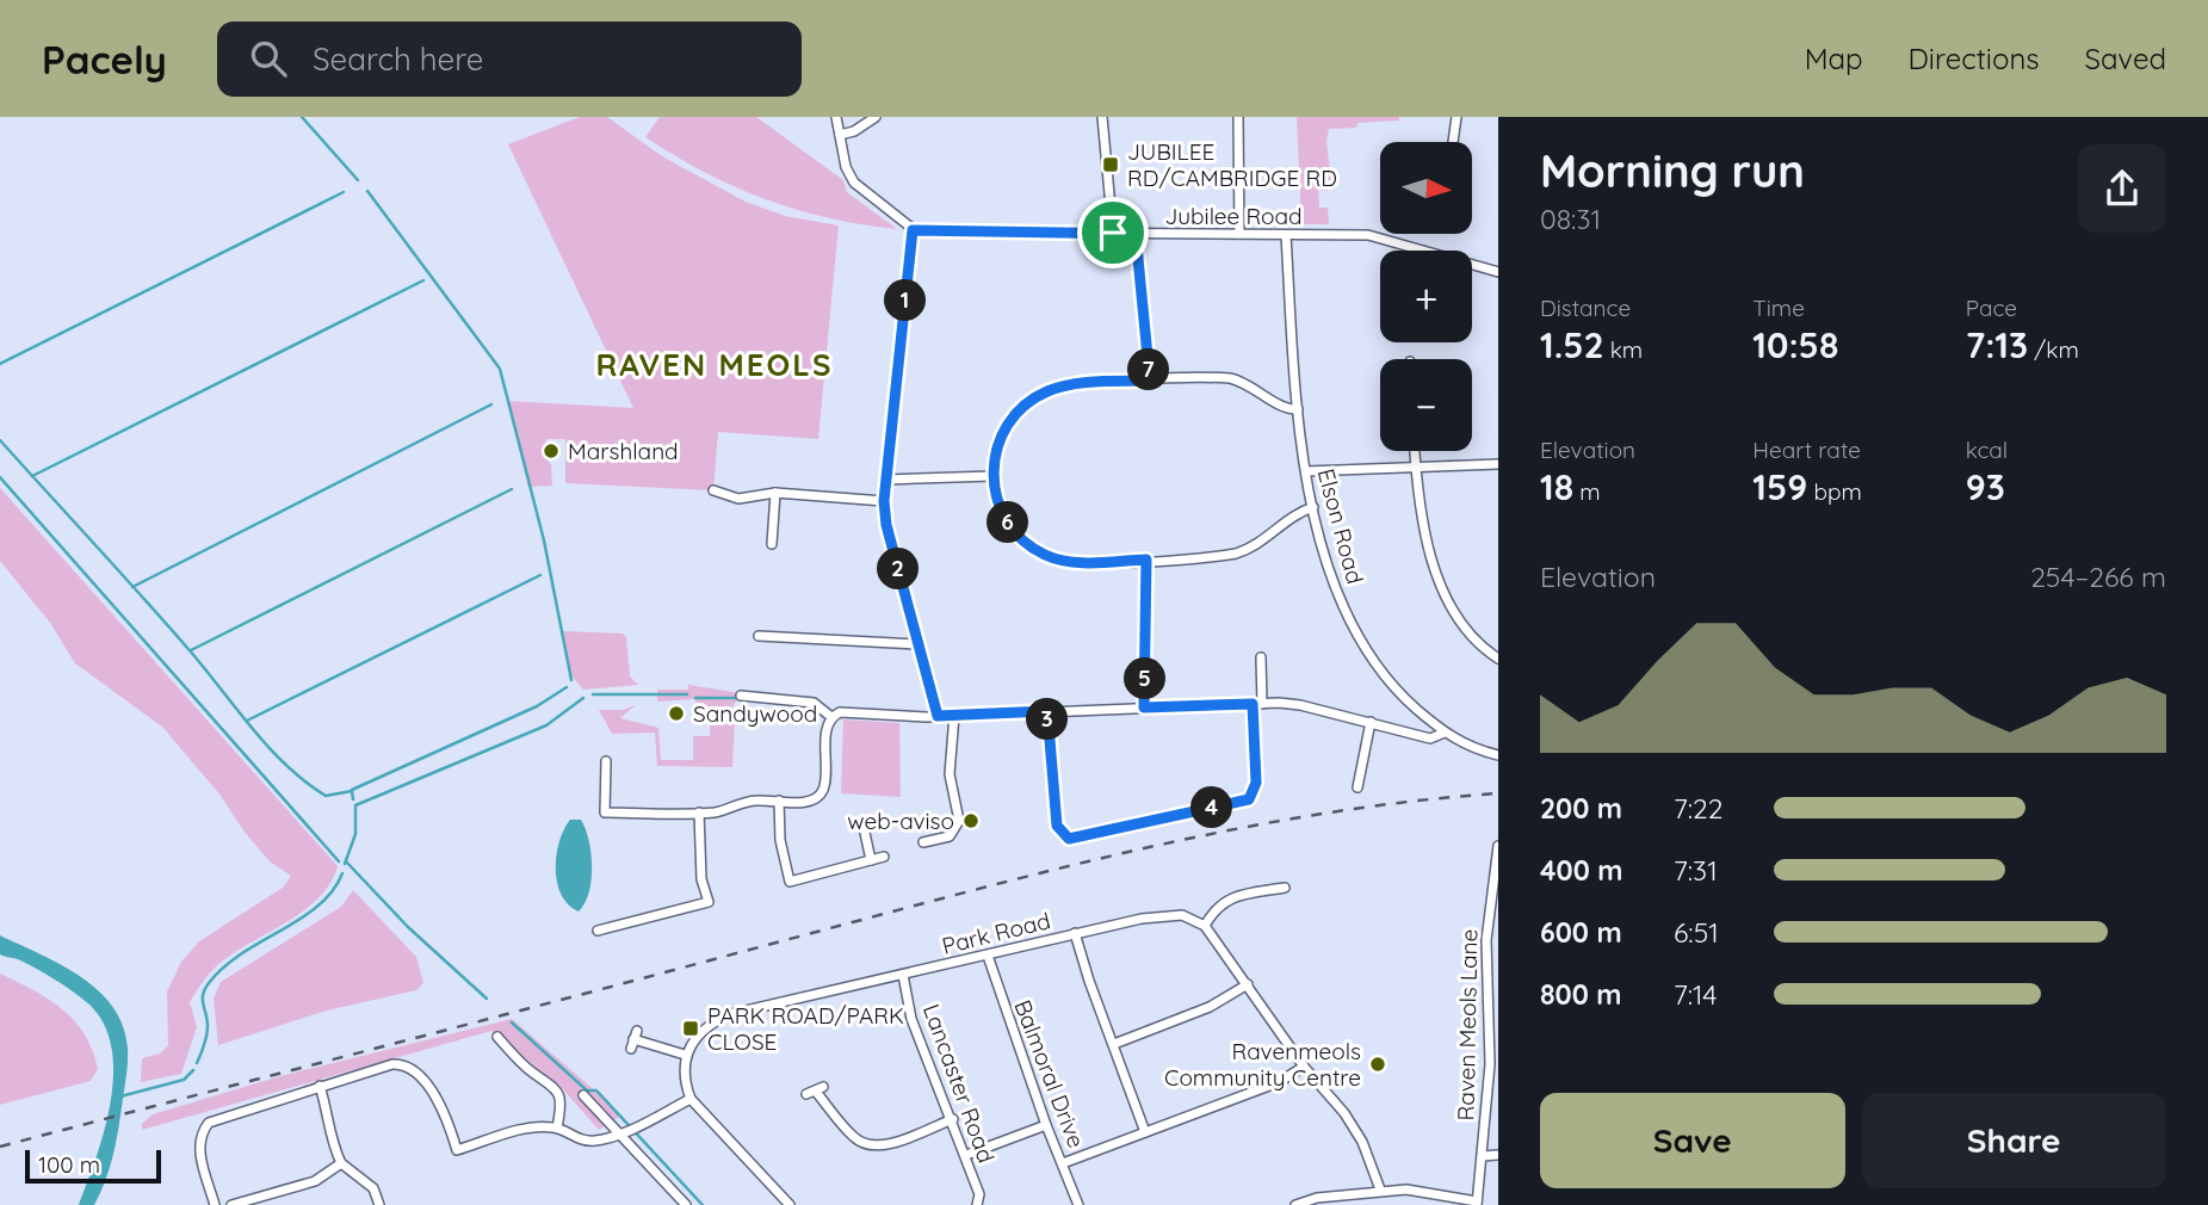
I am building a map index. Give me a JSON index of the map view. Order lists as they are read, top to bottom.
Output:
{
  "streets": {
    "street": [
      "Jubilee Road",
      "Elson Road",
      "Park Road",
      "Raven Meols Lane",
      "Balmoral Drive",
      "Lancaster Road"
    ]
  },
  "crossings": [
    ["Jubilee Road", "Elson Road"],
    ["Park Road", "Balmoral Drive"],
    ["Park Road", "Lancaster Road"]
  ],
  "districts": ["RAVEN MEOLS"],
  "places": {
    "transit": ["JUBILEE RD/CAMBRIDGE RD", "PARK ROAD/PARK CLOSE"],
    "other": [
      "Marshland",
      "Sandywood",
      "web-aviso",
      "Ravenmeols Community Centre"
    ]
  },
  "scale_bar": "100 m",
  "north": "right",
  "page": {
    "header": "Pacely",
    "search": "Search here",
    "nav": ["Map", "Directions", "Saved"],
    "heading": ["Morning run", "08:31"],
    "map_buttons": ["+", "−"],
    "stats": [
      ["Distance", "1.52 km"],
      ["Time", "10:58"],
      ["Pace", "7:13 /km"],
      ["Elevation", "18 m"],
      ["Heart rate", "159 bpm"],
      ["kcal", "93"]
    ],
    "pins": [
      "1",
      "7",
      "6",
      "2",
      "5",
      "3",
      "4"
    ],
    "chart": ["Elevation", "254–266 m"],
    "list": [
      {
        "name": "200 m",
        "note": "7:22"
      },
      {
        "name": "400 m",
        "note": "7:31"
      },
      {
        "name": "600 m",
        "note": "6:51"
      },
      {
        "name": "800 m",
        "note": "7:14"
      }
    ],
    "buttons": ["Save", "Share"],
    "scale": "100 m"
  }
}
